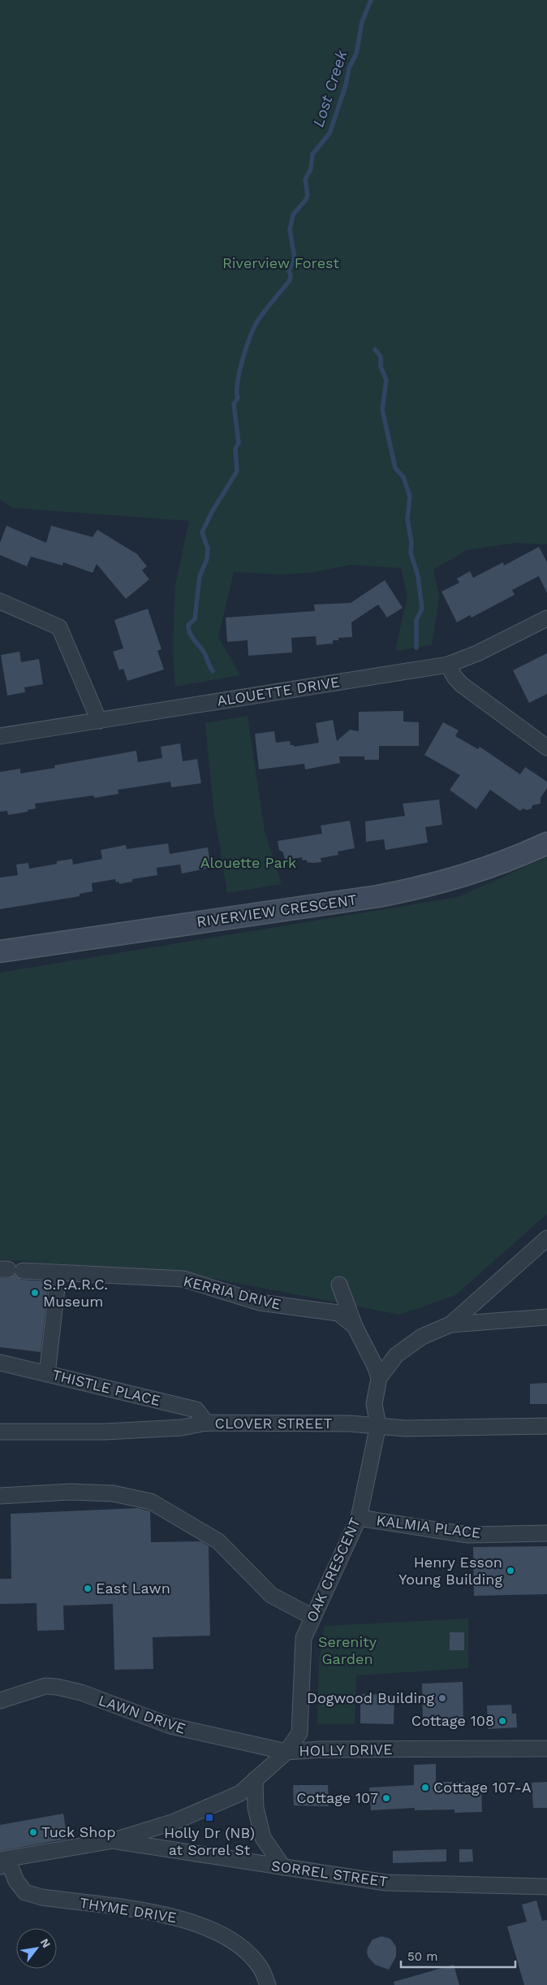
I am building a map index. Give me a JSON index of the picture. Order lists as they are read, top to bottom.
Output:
{
  "streets": {
    "street": [
      "ALOUETTE DRIVE",
      "RIVERVIEW CRESCENT",
      "KERRIA DRIVE",
      "THISTLE PLACE",
      "CLOVER STREET",
      "KALMIA PLACE",
      "OAK CRESCENT",
      "LAWN DRIVE",
      "HOLLY DRIVE",
      "SORREL STREET",
      "THYME DRIVE"
    ]
  },
  "crossings": [
    ["KERRIA DRIVE", "OAK CRESCENT"],
    ["THISTLE PLACE", "CLOVER STREET"],
    ["CLOVER STREET", "OAK CRESCENT"],
    ["KALMIA PLACE", "OAK CRESCENT"],
    ["OAK CRESCENT", "LAWN DRIVE"],
    ["OAK CRESCENT", "HOLLY DRIVE"],
    ["LAWN DRIVE", "HOLLY DRIVE"],
    ["HOLLY DRIVE", "SORREL STREET"],
    ["HOLLY DRIVE", "THYME DRIVE"]
  ],
  "water": ["Lost Creek"],
  "parks": ["Riverview Forest", "Alouette Park", "Serenity Garden"],
  "places": {
    "other": [
      "S.P.A.R.C. Museum",
      "Henry Esson Young Building",
      "East Lawn",
      "Dogwood Building",
      "Cottage 108",
      "Cottage 107-A",
      "Cottage 107",
      "Tuck Shop"
    ],
    "transit": ["Holly Dr (NB) at Sorrel St"]
  },
  "scale_bar": "50 m",
  "north": "top right"
}
